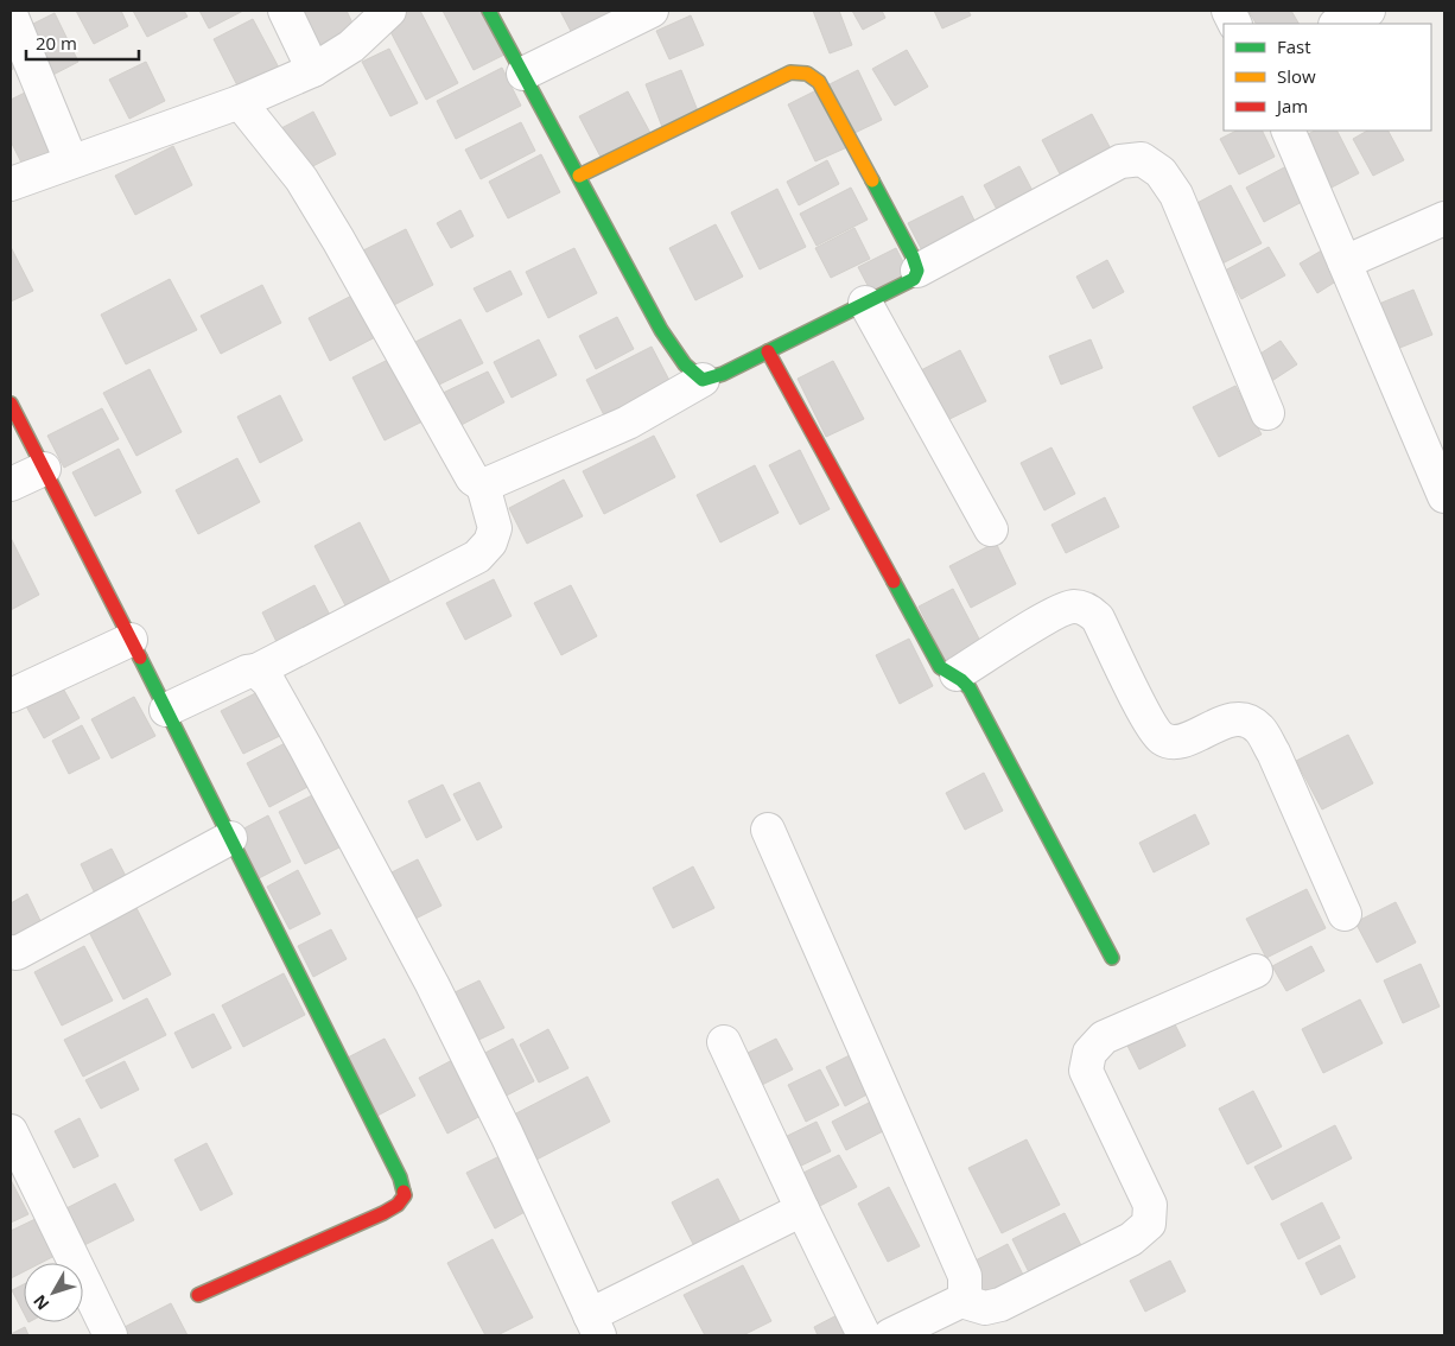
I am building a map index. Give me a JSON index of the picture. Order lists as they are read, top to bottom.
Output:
{
  "legend": ["Fast", "Slow", "Jam"],
  "scale_bar": "20 m",
  "north": "bottom left"
}
